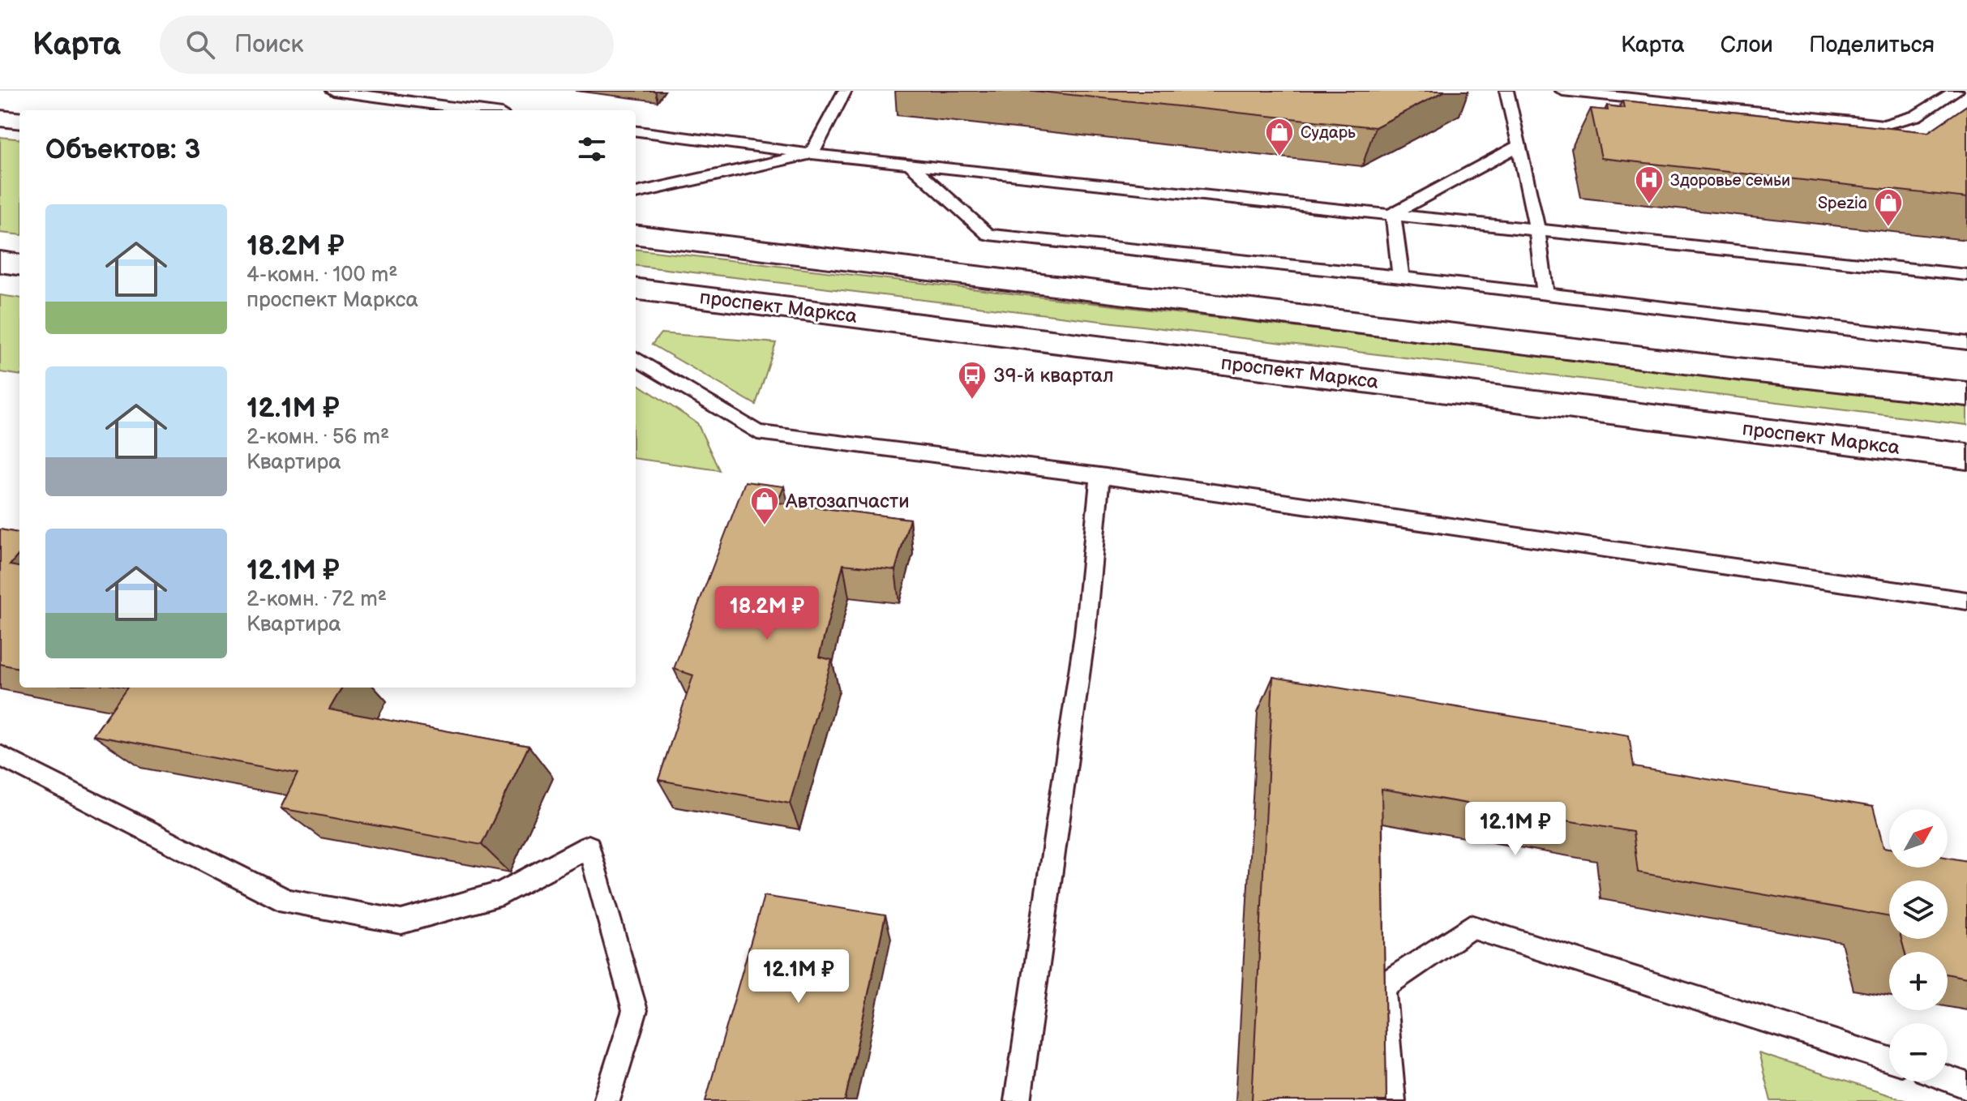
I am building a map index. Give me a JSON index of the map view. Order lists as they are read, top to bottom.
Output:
{
  "streets": {
    "main road": ["проспект Маркса"]
  },
  "places": {
    "shop": ["Сударь", "Spezia", "Автозапчасти"],
    "hospital": ["Здоровье семьи"],
    "bus stop": ["39-й квартал"]
  },
  "north": "top right",
  "page": {
    "header": "Карта",
    "search": "Поиск",
    "nav": ["Карта", "Слои", "Поделиться"],
    "heading": "Объектов: 3",
    "list": [
      {
        "name": "18.2M ₽",
        "note": "4-комн. · 100 m² · проспект Маркса"
      },
      {
        "name": "12.1M ₽",
        "note": "2-комн. · 56 m² · Квартира"
      },
      {
        "name": "12.1M ₽",
        "note": "2-комн. · 72 m² · Квартира"
      }
    ],
    "price": ["18.2M ₽", "12.1M ₽", "12.1M ₽"],
    "map_buttons": ["+", "−"]
  }
}
